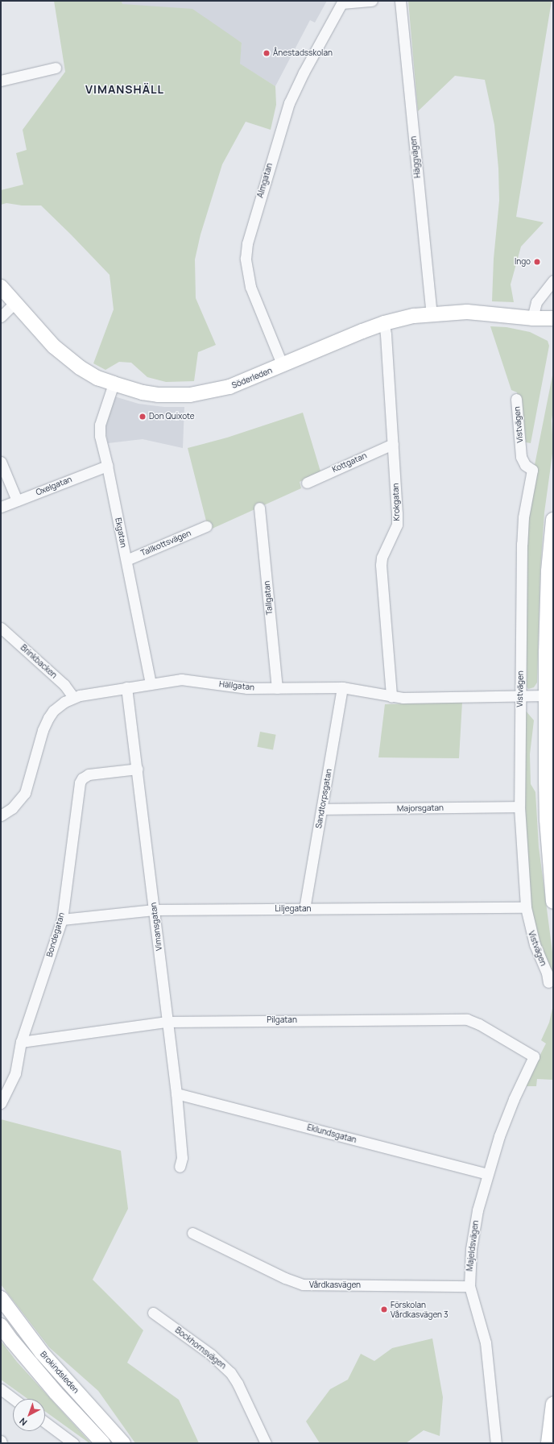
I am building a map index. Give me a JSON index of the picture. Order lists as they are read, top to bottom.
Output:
{
  "streets": {
    "main road": ["Söderleden", "Brokindsleden"],
    "street": [
      "Häggvägen",
      "Almgatan",
      "Vistvägen",
      "Kottgatan",
      "Oxelgatan",
      "Krokgatan",
      "Ekgatan",
      "Tallkottsvägen",
      "Tallgatan",
      "Brinkbacken",
      "Hällgatan",
      "Sandtorpsgatan",
      "Majorsgatan",
      "Liljegatan",
      "Vimansgatan",
      "Bondegatan",
      "Pilgatan",
      "Eklundsgatan",
      "Majeldsvägen",
      "Vårdkasvägen",
      "Bockhornsvägen"
    ]
  },
  "crossings": [
    ["Häggvägen", "Söderleden"],
    ["Almgatan", "Söderleden"],
    ["Söderleden", "Krokgatan"],
    ["Söderleden", "Ekgatan"],
    ["Vistvägen", "Hällgatan"],
    ["Vistvägen", "Majorsgatan"],
    ["Vistvägen", "Liljegatan"],
    ["Kottgatan", "Krokgatan"],
    ["Oxelgatan", "Ekgatan"],
    ["Krokgatan", "Hällgatan"],
    ["Ekgatan", "Tallkottsvägen"],
    ["Ekgatan", "Hällgatan"],
    ["Tallgatan", "Hällgatan"],
    ["Brinkbacken", "Hällgatan"],
    ["Hällgatan", "Sandtorpsgatan"],
    ["Hällgatan", "Vimansgatan"],
    ["Sandtorpsgatan", "Majorsgatan"],
    ["Sandtorpsgatan", "Liljegatan"],
    ["Liljegatan", "Vimansgatan"],
    ["Liljegatan", "Bondegatan"],
    ["Vimansgatan", "Bondegatan"],
    ["Vimansgatan", "Pilgatan"],
    ["Vimansgatan", "Eklundsgatan"],
    ["Bondegatan", "Pilgatan"],
    ["Pilgatan", "Majeldsvägen"],
    ["Eklundsgatan", "Majeldsvägen"],
    ["Majeldsvägen", "Vårdkasvägen"]
  ],
  "districts": ["VIMANSHÄLL"],
  "places": [
    "Ånestadsskolan",
    "Ingo",
    "Don Quixote",
    "Förskolan Vårdkasvägen 3"
  ],
  "north": "bottom left"
}
